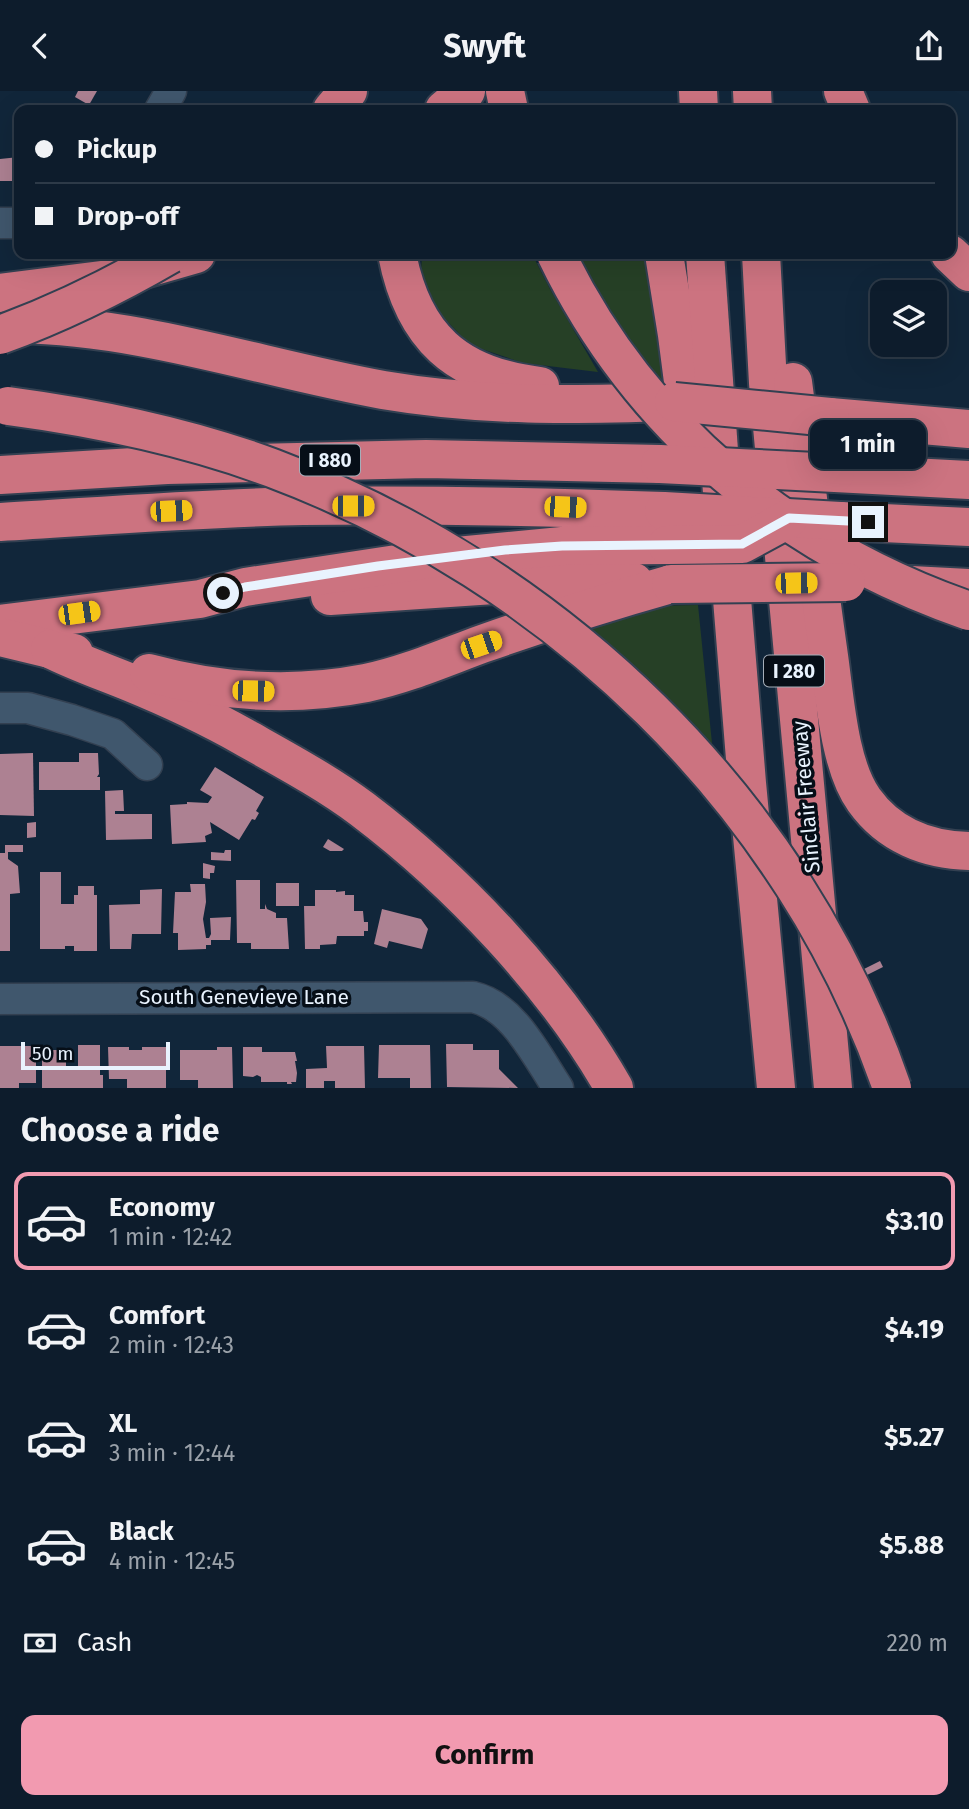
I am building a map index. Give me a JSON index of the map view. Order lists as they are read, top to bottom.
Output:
{
  "streets": {
    "highway": ["I 880", "I 280", "Sinclair Freeway"],
    "street": ["South Genevieve Lane"]
  },
  "scale_bar": "50 m",
  "page": {
    "header": "Swyft",
    "banner": ["Pickup", "Drop-off"],
    "bubble": "1 min",
    "scale": "50 m",
    "heading": "Choose a ride",
    "list": [
      {
        "name": "Economy",
        "note": "1 min · 12:42",
        "value": "$3.10"
      },
      {
        "name": "Comfort",
        "note": "2 min · 12:43",
        "value": "$4.19"
      },
      {
        "name": "XL",
        "note": "3 min · 12:44",
        "value": "$5.27"
      },
      {
        "name": "Black",
        "note": "4 min · 12:45",
        "value": "$5.88"
      }
    ],
    "pay": ["Cash", "220 m"],
    "buttons": "Confirm"
  }
}
